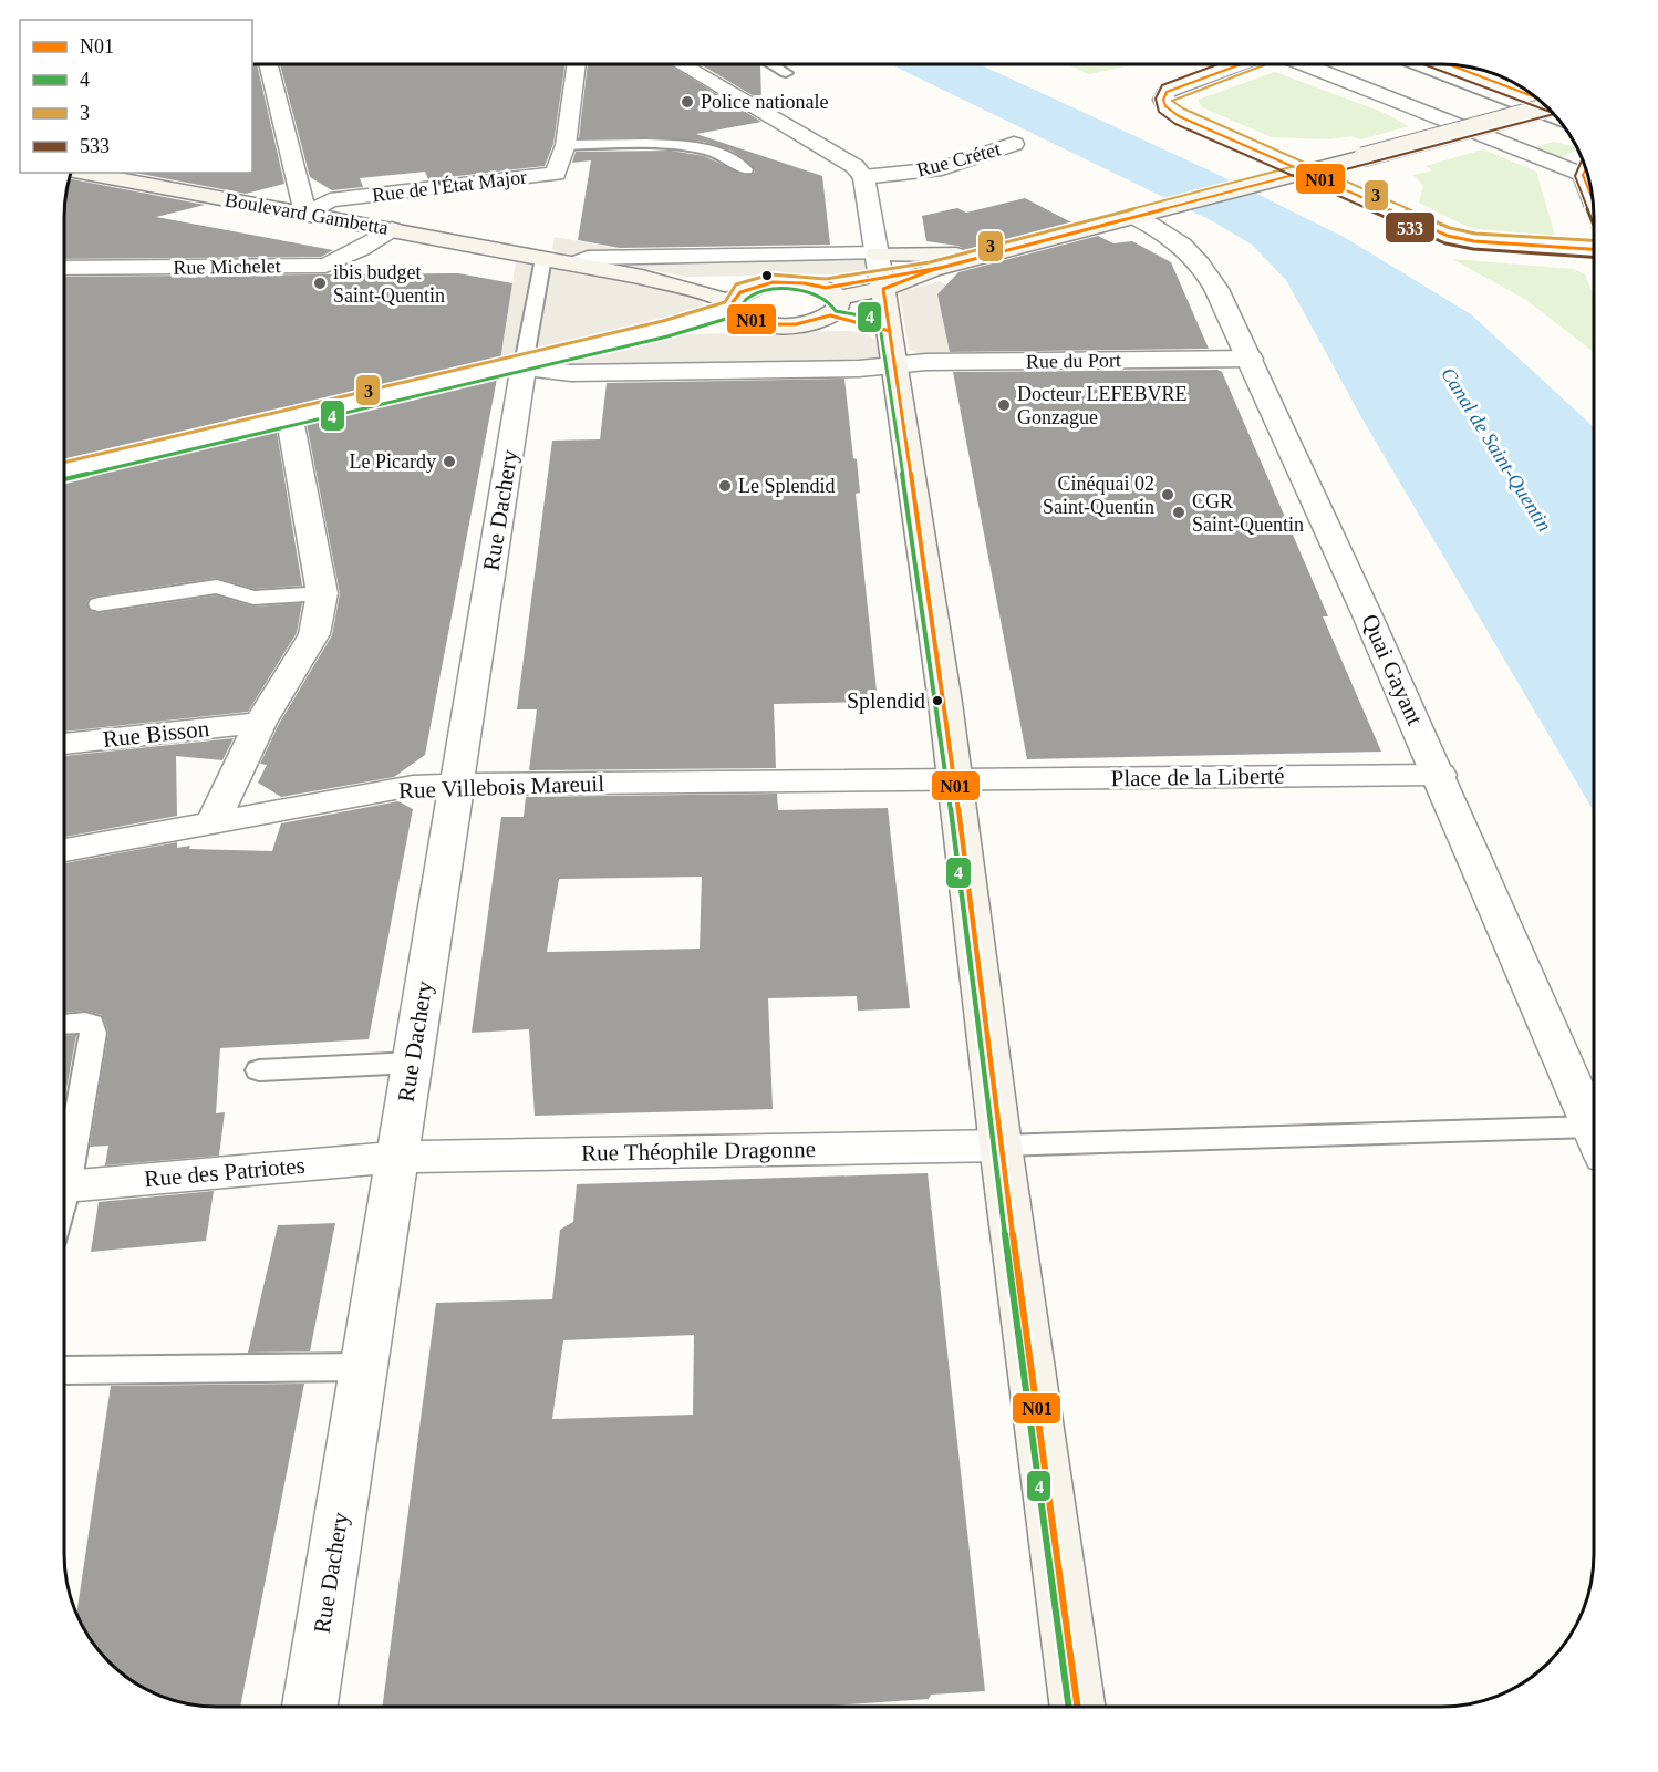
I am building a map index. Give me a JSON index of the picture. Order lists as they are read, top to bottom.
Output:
{
  "streets": {
    "main road": ["Boulevard Gambetta"],
    "street": [
      "Rue Crétet",
      "Rue de l'État Major",
      "Rue Michelet",
      "Rue du Port",
      "Rue Dachery",
      "Quai Gayant",
      "Rue Bisson",
      "Place de la Liberté",
      "Rue Villebois Mareuil",
      "Rue Théophile Dragonne",
      "Rue des Patriotes"
    ]
  },
  "crossings": [
    ["Rue de l'État Major", "Boulevard Gambetta"],
    ["Boulevard Gambetta", "Rue Michelet"],
    ["Rue du Port", "Rue Dachery"],
    ["Rue du Port", "Quai Gayant"],
    ["Rue Dachery", "Rue Villebois Mareuil"],
    ["Rue Dachery", "Rue Théophile Dragonne"],
    ["Rue Dachery", "Rue des Patriotes"],
    ["Quai Gayant", "Place de la Liberté"],
    ["Place de la Liberté", "Rue Villebois Mareuil"],
    ["Rue Théophile Dragonne", "Rue des Patriotes"]
  ],
  "water": ["Canal de Saint-Quentin"],
  "places": [
    "Police nationale",
    "ibis budget Saint-Quentin",
    "Docteur LEFEBVRE Gonzague",
    "Le Picardy",
    "Le Splendid",
    "Cinéquai 02 Saint-Quentin",
    "CGR Saint-Quentin",
    "Splendid"
  ],
  "lines": [
    "transit line 533",
    "transit line N01",
    "transit line 3",
    "transit line 4"
  ],
  "legend": [
    "N01",
    "4",
    "3",
    "533"
  ]
}
